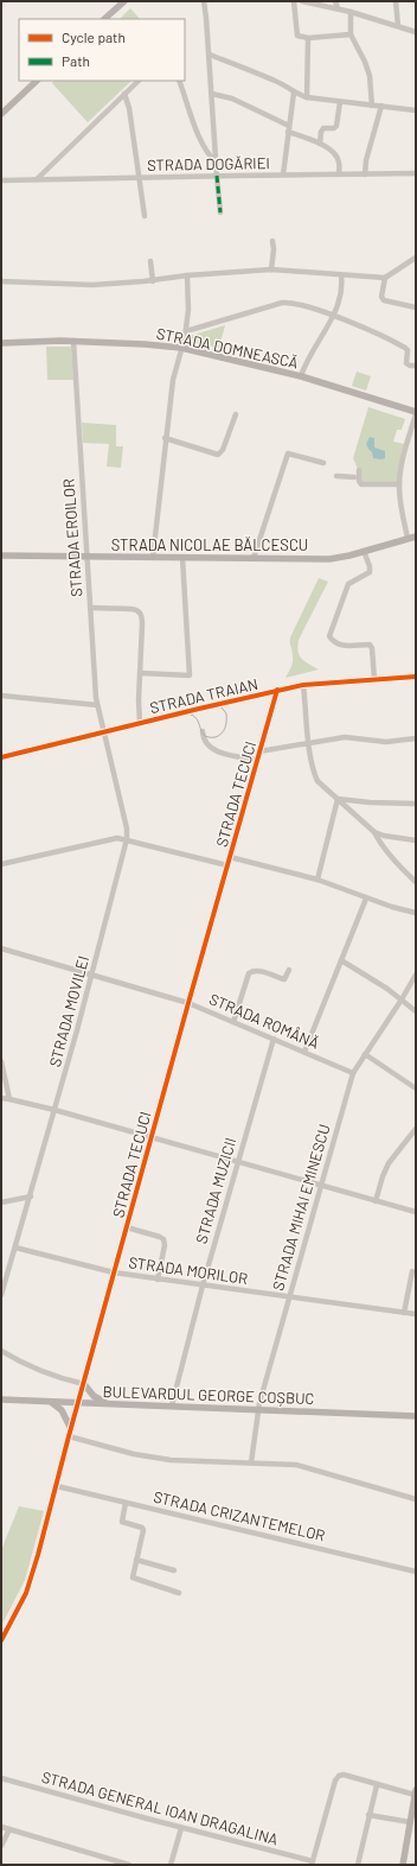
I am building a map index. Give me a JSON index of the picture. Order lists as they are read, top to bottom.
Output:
{
  "streets": {
    "main road": [
      "STRADA DOMNEASCĂ",
      "STRADA NICOLAE BĂLCESCU",
      "STRADA TRAIAN",
      "STRADA TECUCI",
      "BULEVARDUL GEORGE COȘBUC"
    ],
    "street": [
      "STRADA DOGĂRIEI",
      "STRADA EROILOR",
      "STRADA MOVILEI",
      "STRADA ROMÂNĂ",
      "STRADA MUZICII",
      "STRADA MIHAI EMINESCU",
      "STRADA MORILOR",
      "STRADA CRIZANTEMELOR",
      "STRADA GENERAL IOAN DRAGALINA"
    ]
  },
  "crossings": [
    ["STRADA DOMNEASCĂ", "STRADA EROILOR"],
    ["STRADA EROILOR", "STRADA NICOLAE BĂLCESCU"],
    ["STRADA EROILOR", "STRADA TRAIAN"],
    ["STRADA EROILOR", "STRADA MOVILEI"],
    ["STRADA TRAIAN", "STRADA TECUCI"],
    ["STRADA TRAIAN", "STRADA MOVILEI"],
    ["STRADA TECUCI", "STRADA ROMÂNĂ"],
    ["STRADA TECUCI", "STRADA MORILOR"],
    ["STRADA TECUCI", "BULEVARDUL GEORGE COȘBUC"],
    ["STRADA TECUCI", "STRADA CRIZANTEMELOR"],
    ["STRADA MOVILEI", "STRADA ROMÂNĂ"],
    ["STRADA MOVILEI", "STRADA MORILOR"],
    ["STRADA ROMÂNĂ", "STRADA MUZICII"],
    ["STRADA ROMÂNĂ", "STRADA MIHAI EMINESCU"],
    ["STRADA MUZICII", "STRADA MORILOR"],
    ["STRADA MUZICII", "BULEVARDUL GEORGE COȘBUC"],
    ["STRADA MIHAI EMINESCU", "STRADA MORILOR"],
    ["STRADA MIHAI EMINESCU", "BULEVARDUL GEORGE COȘBUC"]
  ],
  "legend": ["Cycle path", "Path"]
}
